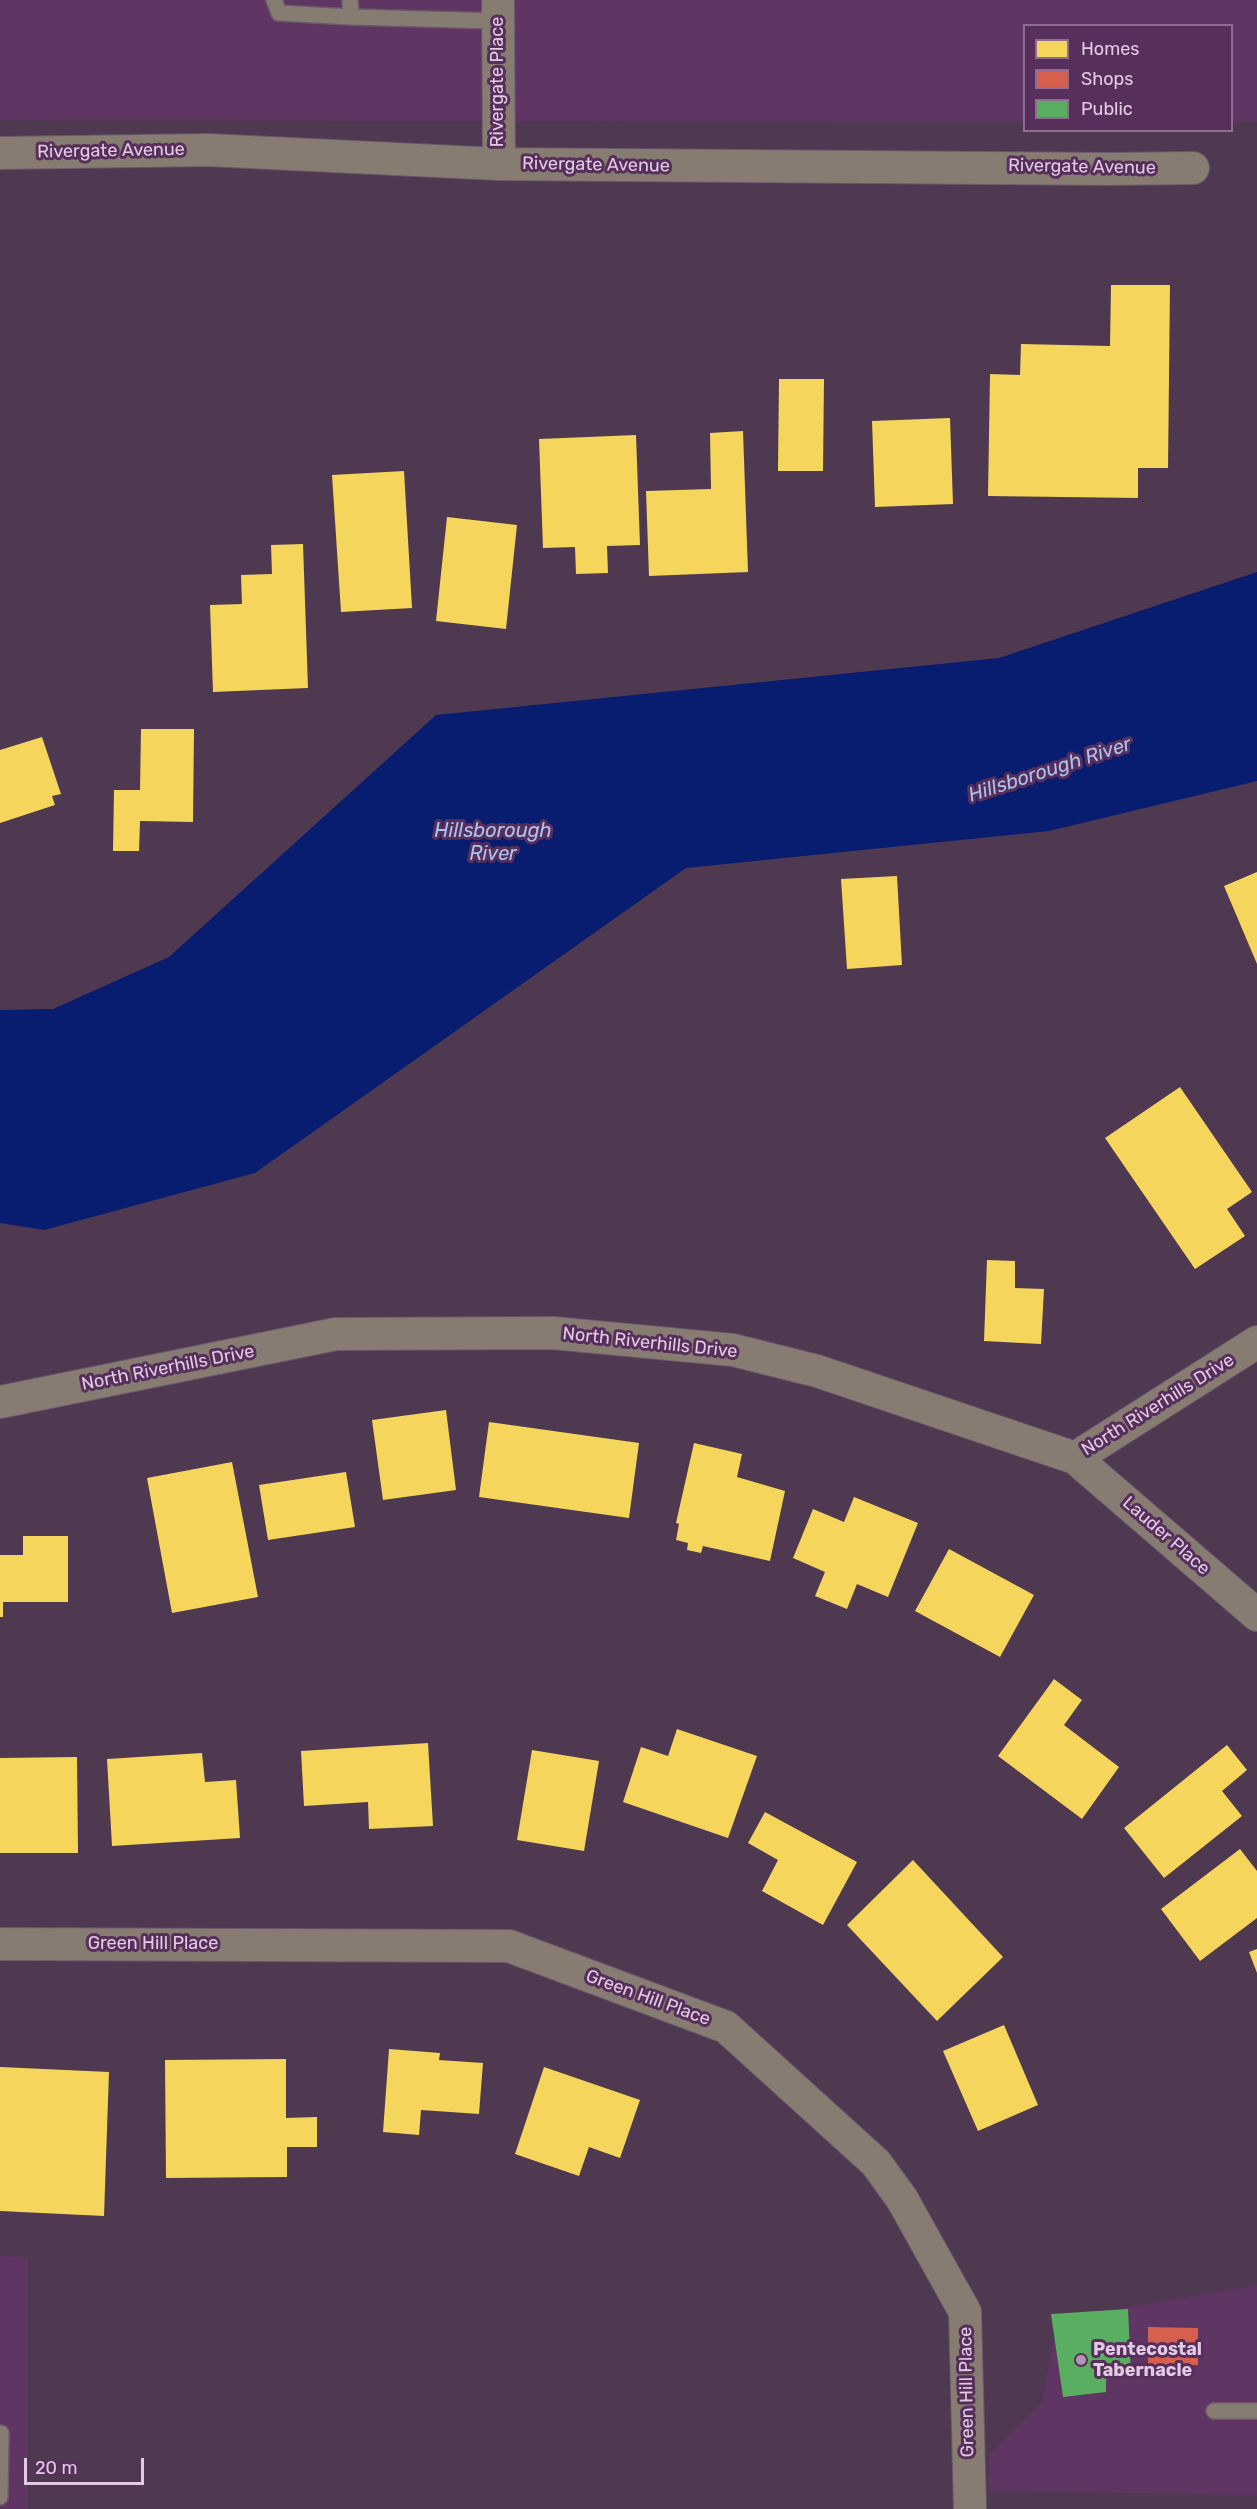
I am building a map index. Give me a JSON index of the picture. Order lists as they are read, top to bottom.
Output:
{
  "streets": {
    "street": [
      "Rivergate Place",
      "Rivergate Avenue",
      "North Riverhills Drive",
      "Lauder Place",
      "Green Hill Place"
    ]
  },
  "crossings": [
    ["Rivergate Place", "Rivergate Avenue"],
    ["North Riverhills Drive", "Lauder Place"]
  ],
  "water": ["Hillsborough River"],
  "places": ["Pentecostal Tabernacle"],
  "legend": ["Homes", "Shops", "Public"],
  "scale_bar": "20 m"
}
